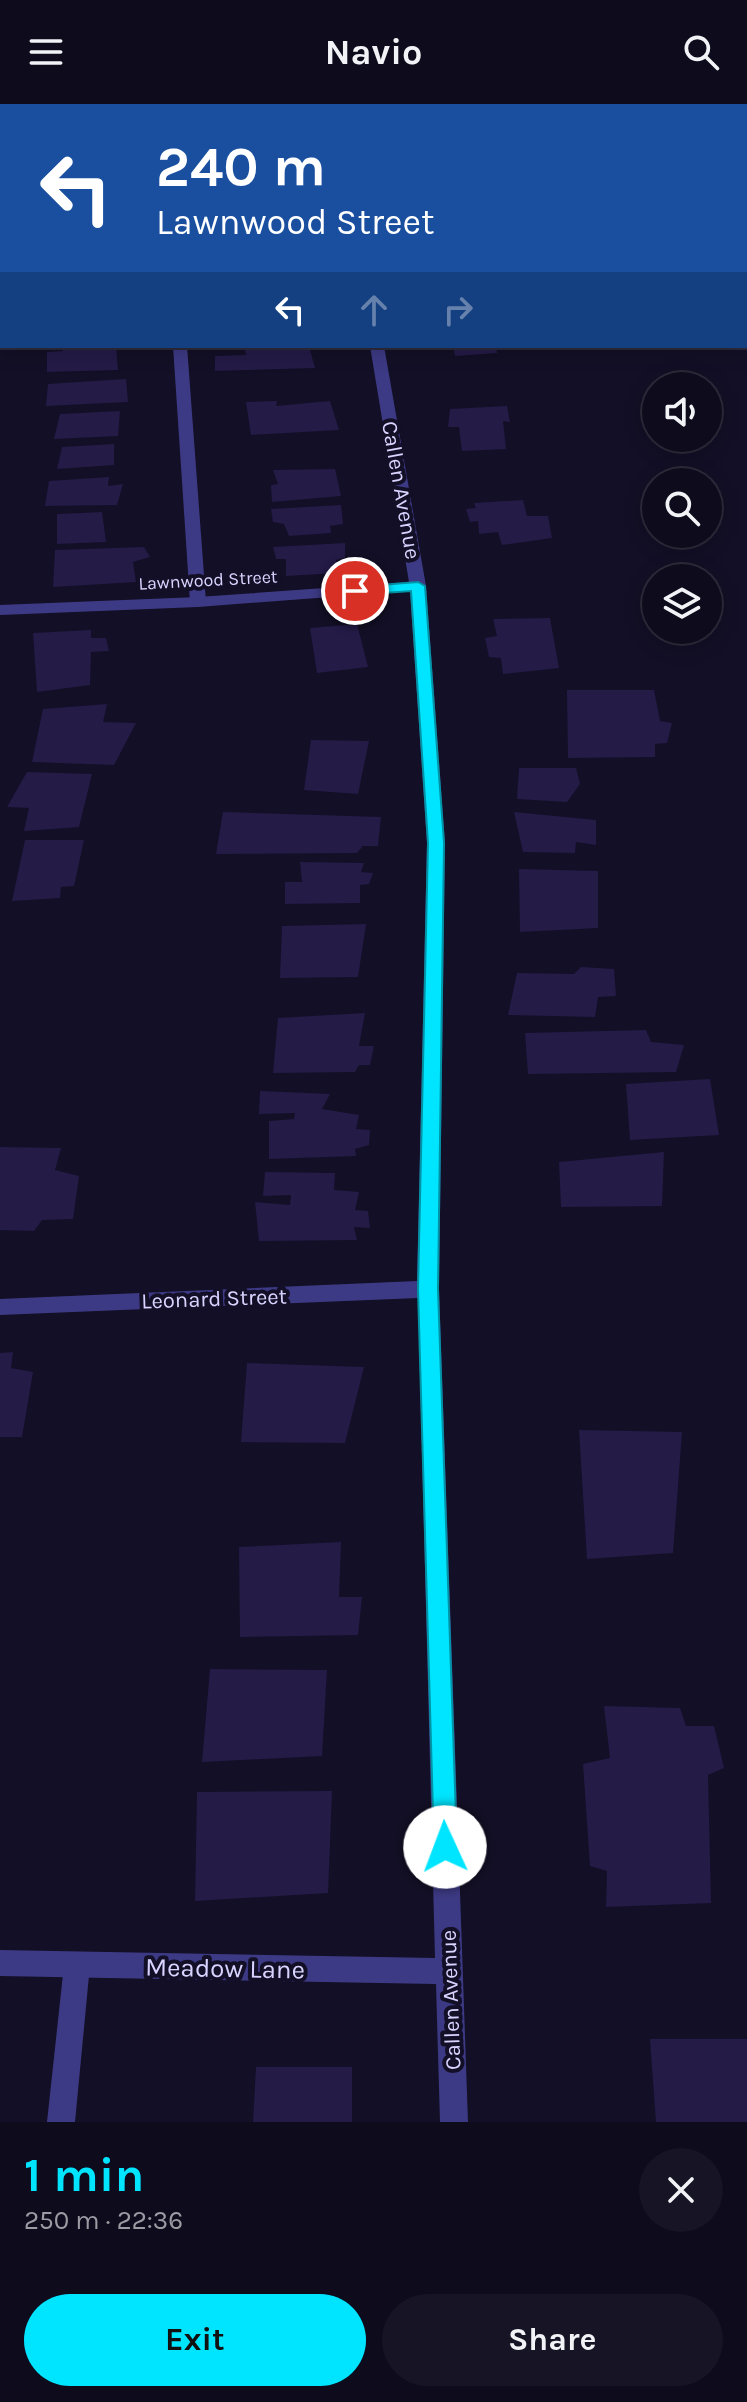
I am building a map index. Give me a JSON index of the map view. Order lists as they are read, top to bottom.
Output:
{
  "streets": {
    "street": [
      "Callen Avenue",
      "Lawnwood Street",
      "Leonard Street",
      "Meadow Lane"
    ]
  },
  "crossings": [
    ["Callen Avenue", "Lawnwood Street"],
    ["Callen Avenue", "Leonard Street"],
    ["Callen Avenue", "Meadow Lane"]
  ],
  "page": {
    "header": "Navio",
    "turn": ["240 m", "Lawnwood Street"],
    "heading": ["1 min", "250 m · 22:36"],
    "buttons": ["Exit", "Share"]
  }
}
